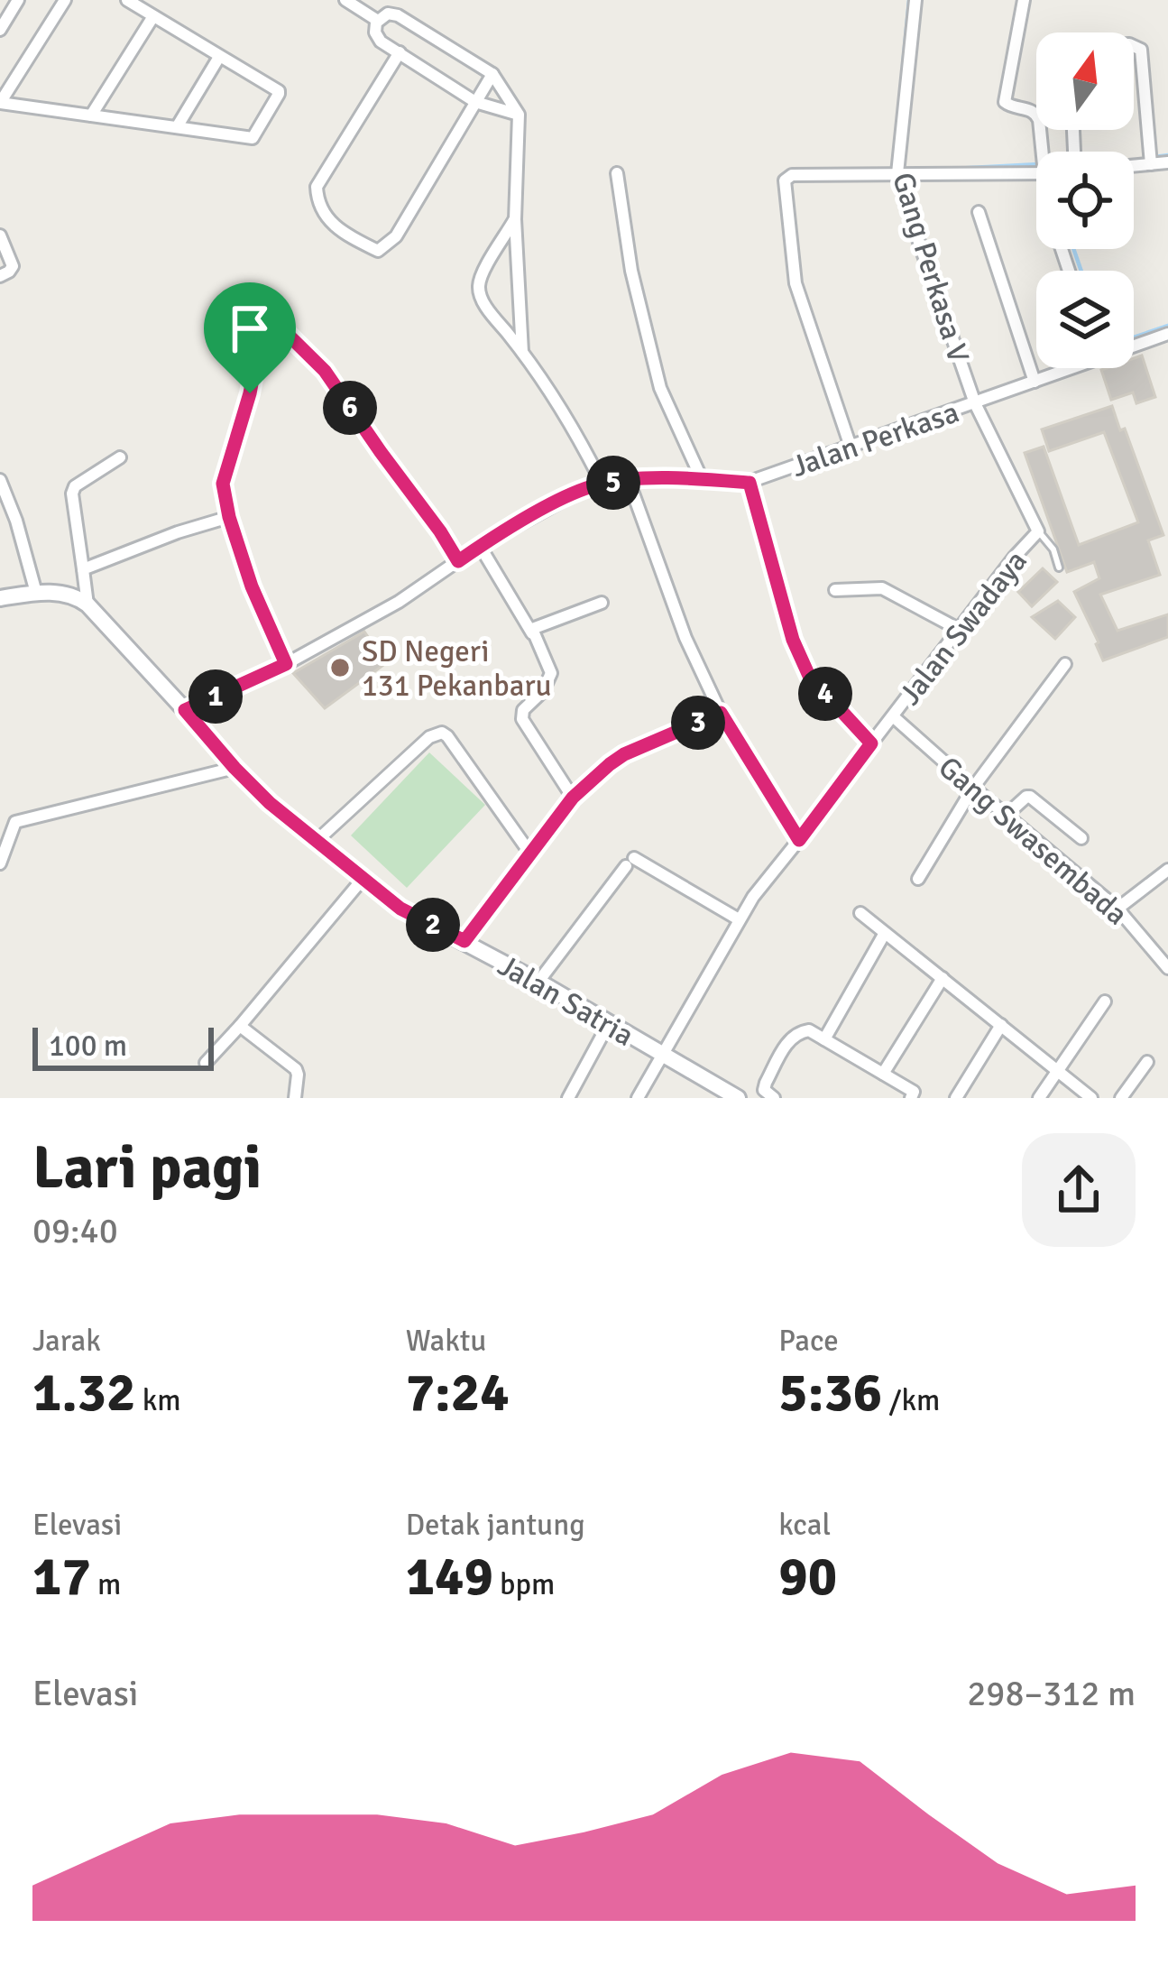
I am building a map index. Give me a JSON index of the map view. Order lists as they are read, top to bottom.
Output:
{
  "streets": {
    "street": [
      "Gang Perkasa V",
      "Jalan Perkasa",
      "Jalan Swadaya",
      "Gang Swasembada",
      "Jalan Satria"
    ]
  },
  "crossings": [
    ["Gang Perkasa V", "Jalan Perkasa"],
    ["Gang Perkasa V", "Jalan Swadaya"],
    ["Jalan Perkasa", "Jalan Swadaya"],
    ["Jalan Perkasa", "Jalan Satria"],
    ["Jalan Swadaya", "Gang Swasembada"],
    ["Jalan Swadaya", "Jalan Satria"]
  ],
  "places": ["SD Negeri 131 Pekanbaru"],
  "scale_bar": "100 m",
  "north": "top",
  "page": {
    "pins": [
      "6",
      "5",
      "4",
      "1",
      "3",
      "2"
    ],
    "scale": "100 m",
    "heading": ["Lari pagi", "09:40"],
    "stats": [
      ["Jarak", "1.32 km"],
      ["Waktu", "7:24"],
      ["Pace", "5:36 /km"],
      ["Elevasi", "17 m"],
      ["Detak jantung", "149 bpm"],
      ["kcal", "90"]
    ],
    "chart": ["Elevasi", "298–312 m"]
  }
}
